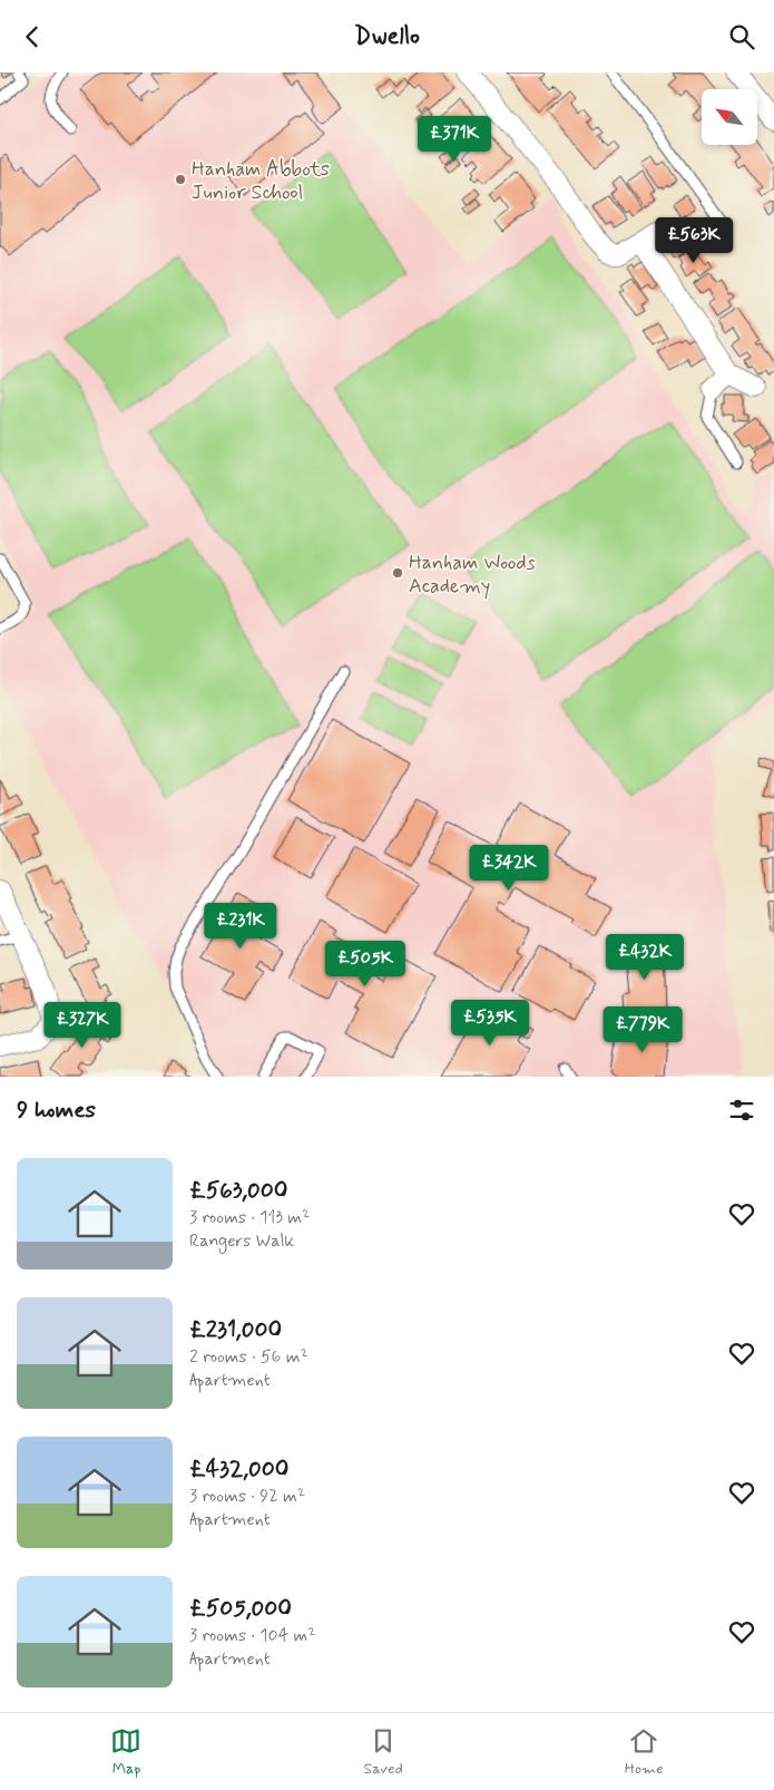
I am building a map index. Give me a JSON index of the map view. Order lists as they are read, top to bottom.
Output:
{
  "places": ["Hanham Abbots Junior School", "Hanham Woods Academy"],
  "north": "top left",
  "page": {
    "header": "Dwello",
    "price": [
      "£371K",
      "£563K",
      "£342K",
      "£231K",
      "£432K",
      "£505K",
      "£535K",
      "£327K",
      "£779K"
    ],
    "heading": "9 homes",
    "list": [
      {
        "name": "£563,000",
        "note": "3 rooms · 113 m² · Rangers Walk"
      },
      {
        "name": "£231,000",
        "note": "2 rooms · 56 m² · Apartment"
      },
      {
        "name": "£432,000",
        "note": "3 rooms · 92 m² · Apartment"
      },
      {
        "name": "£505,000",
        "note": "3 rooms · 104 m² · Apartment"
      }
    ],
    "tabs": ["Map", "Saved", "Home"]
  }
}
